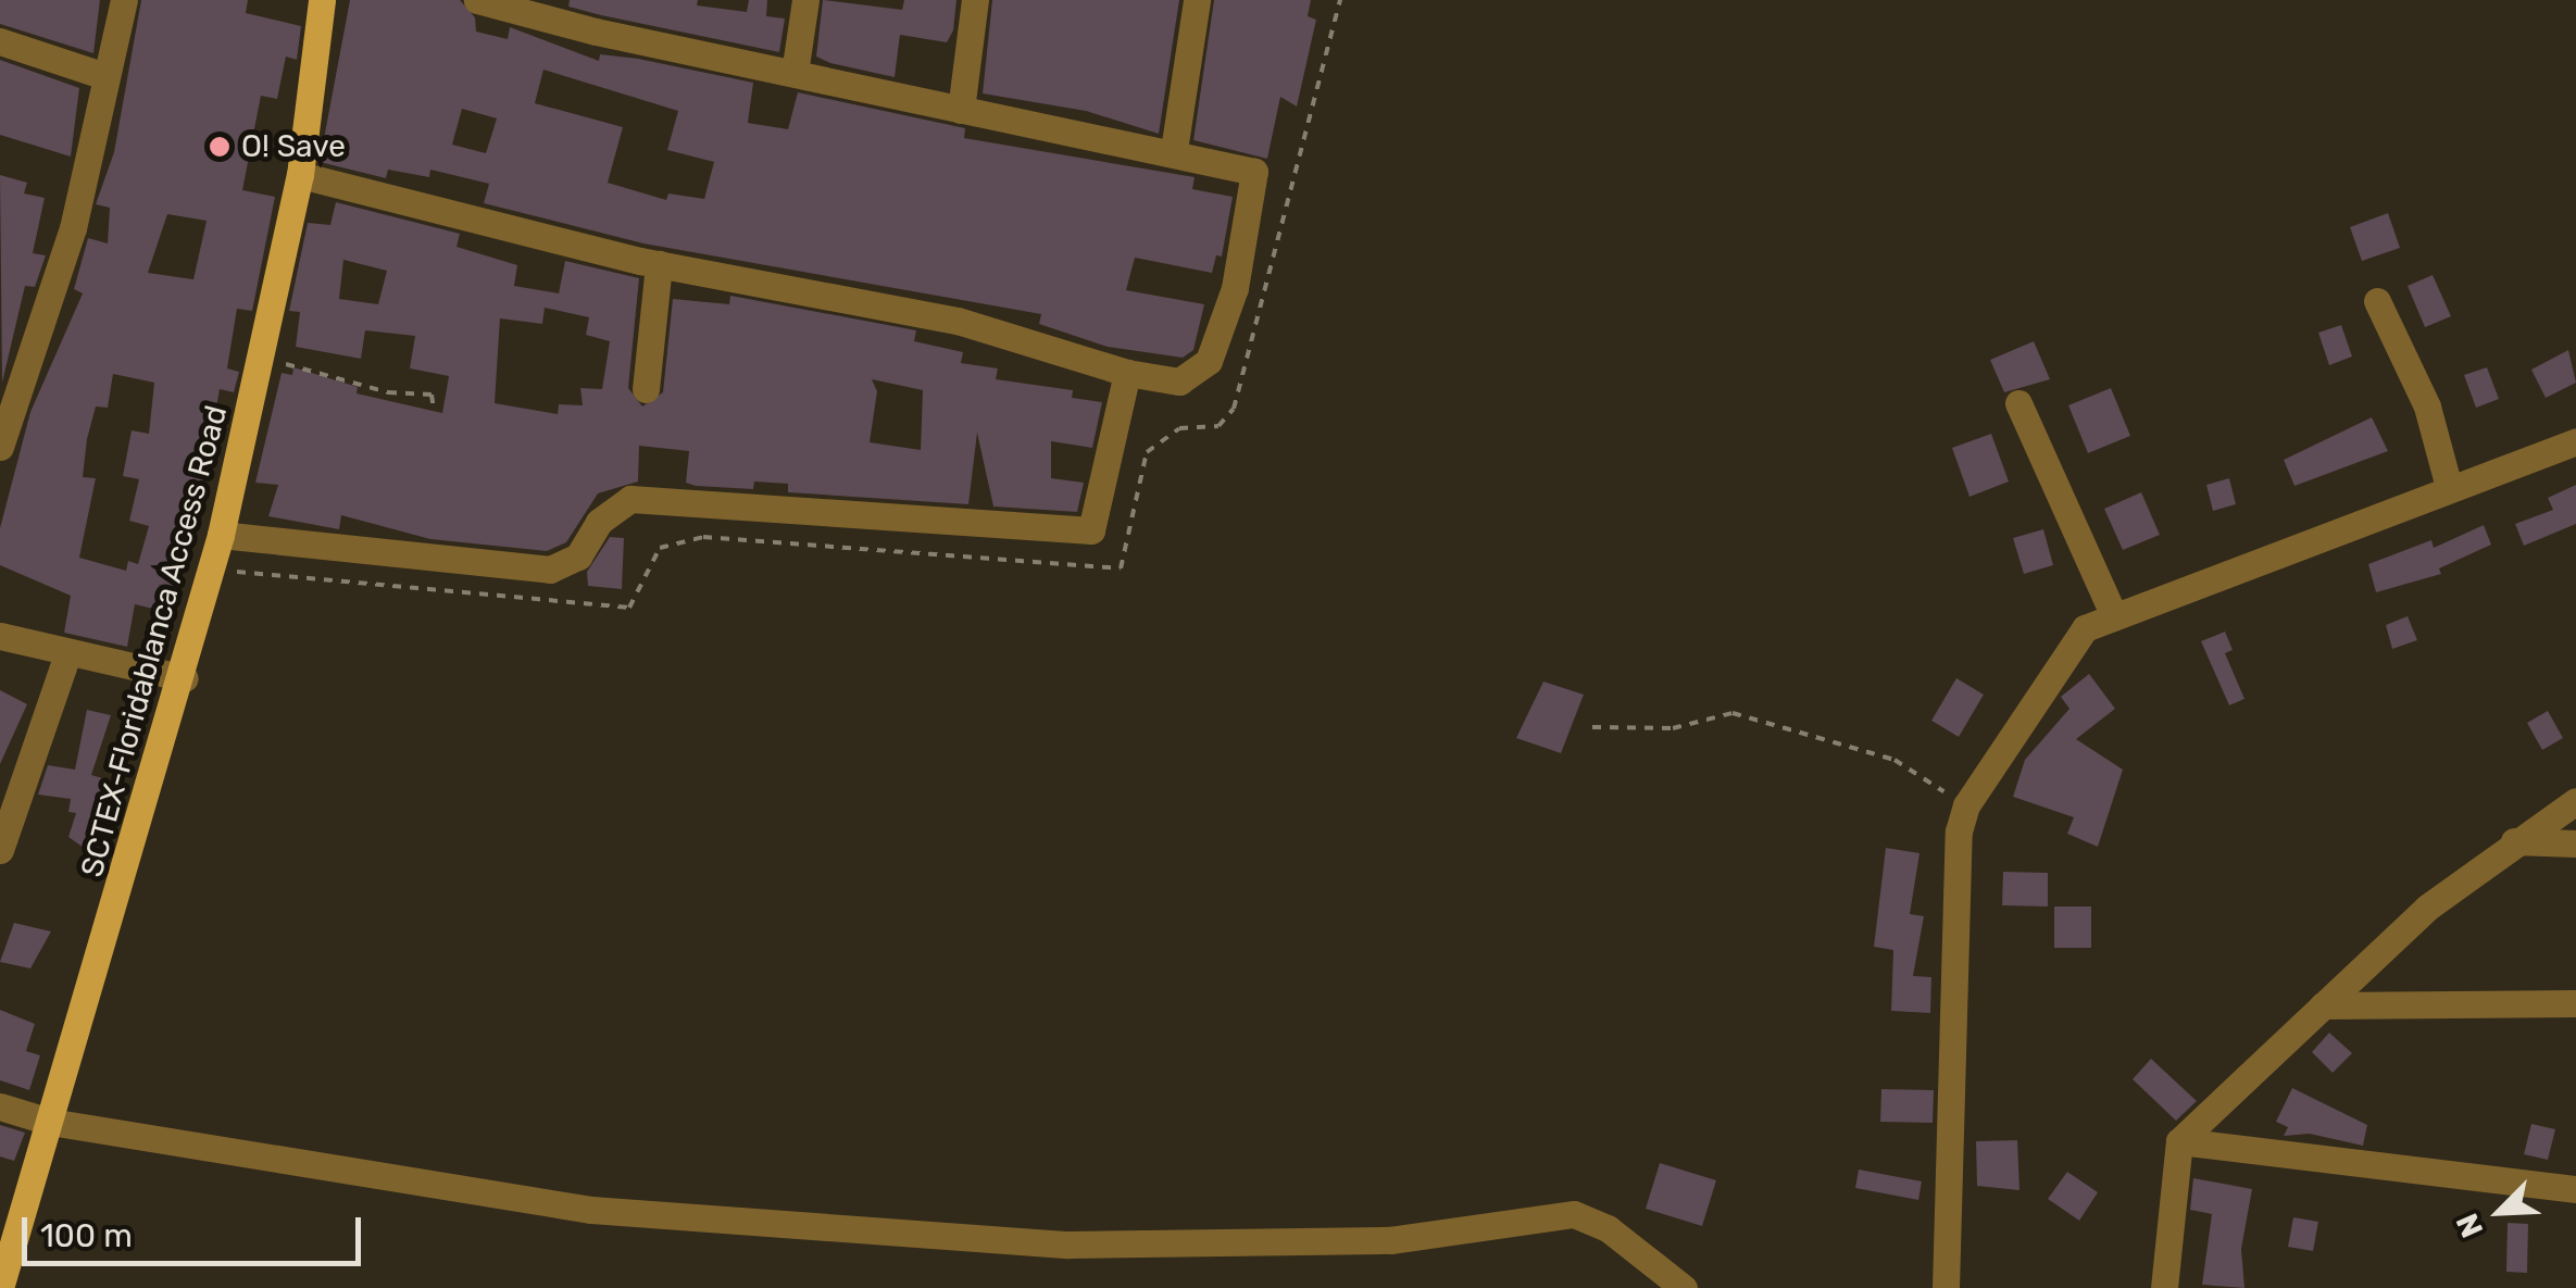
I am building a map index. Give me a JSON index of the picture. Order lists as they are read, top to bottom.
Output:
{
  "streets": {
    "main road": ["SCTEX-Floridablanca Access Road"]
  },
  "places": ["O! Save"],
  "scale_bar": "100 m",
  "north": "bottom left"
}
